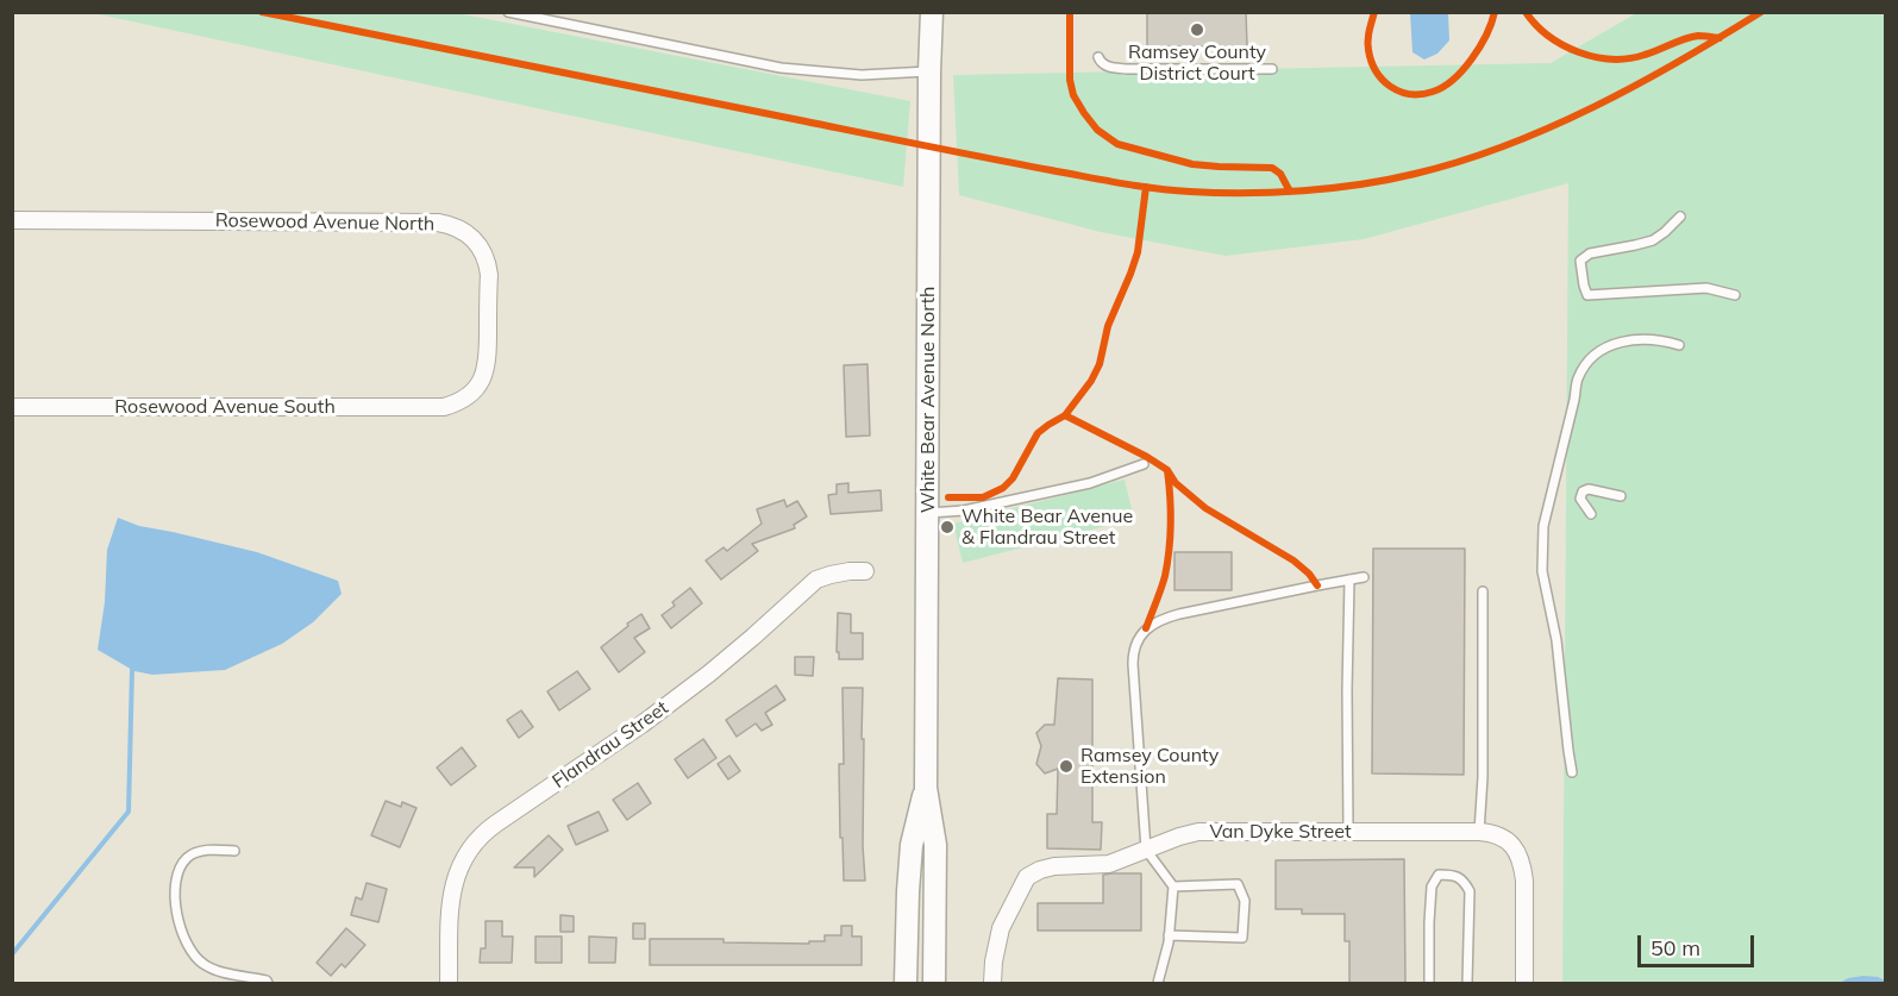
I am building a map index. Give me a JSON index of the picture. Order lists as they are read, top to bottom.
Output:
{
  "streets": {
    "main road": ["White Bear Avenue North"],
    "street": [
      "Rosewood Avenue North",
      "Rosewood Avenue South",
      "Flandrau Street",
      "Van Dyke Street"
    ]
  },
  "crossings": [
    ["Rosewood Avenue North", "Rosewood Avenue South"]
  ],
  "places": ["Ramsey County District Court", "White Bear Avenue & Flandrau Street", "Ramsey County Extension"],
  "scale_bar": "50 m"
}
